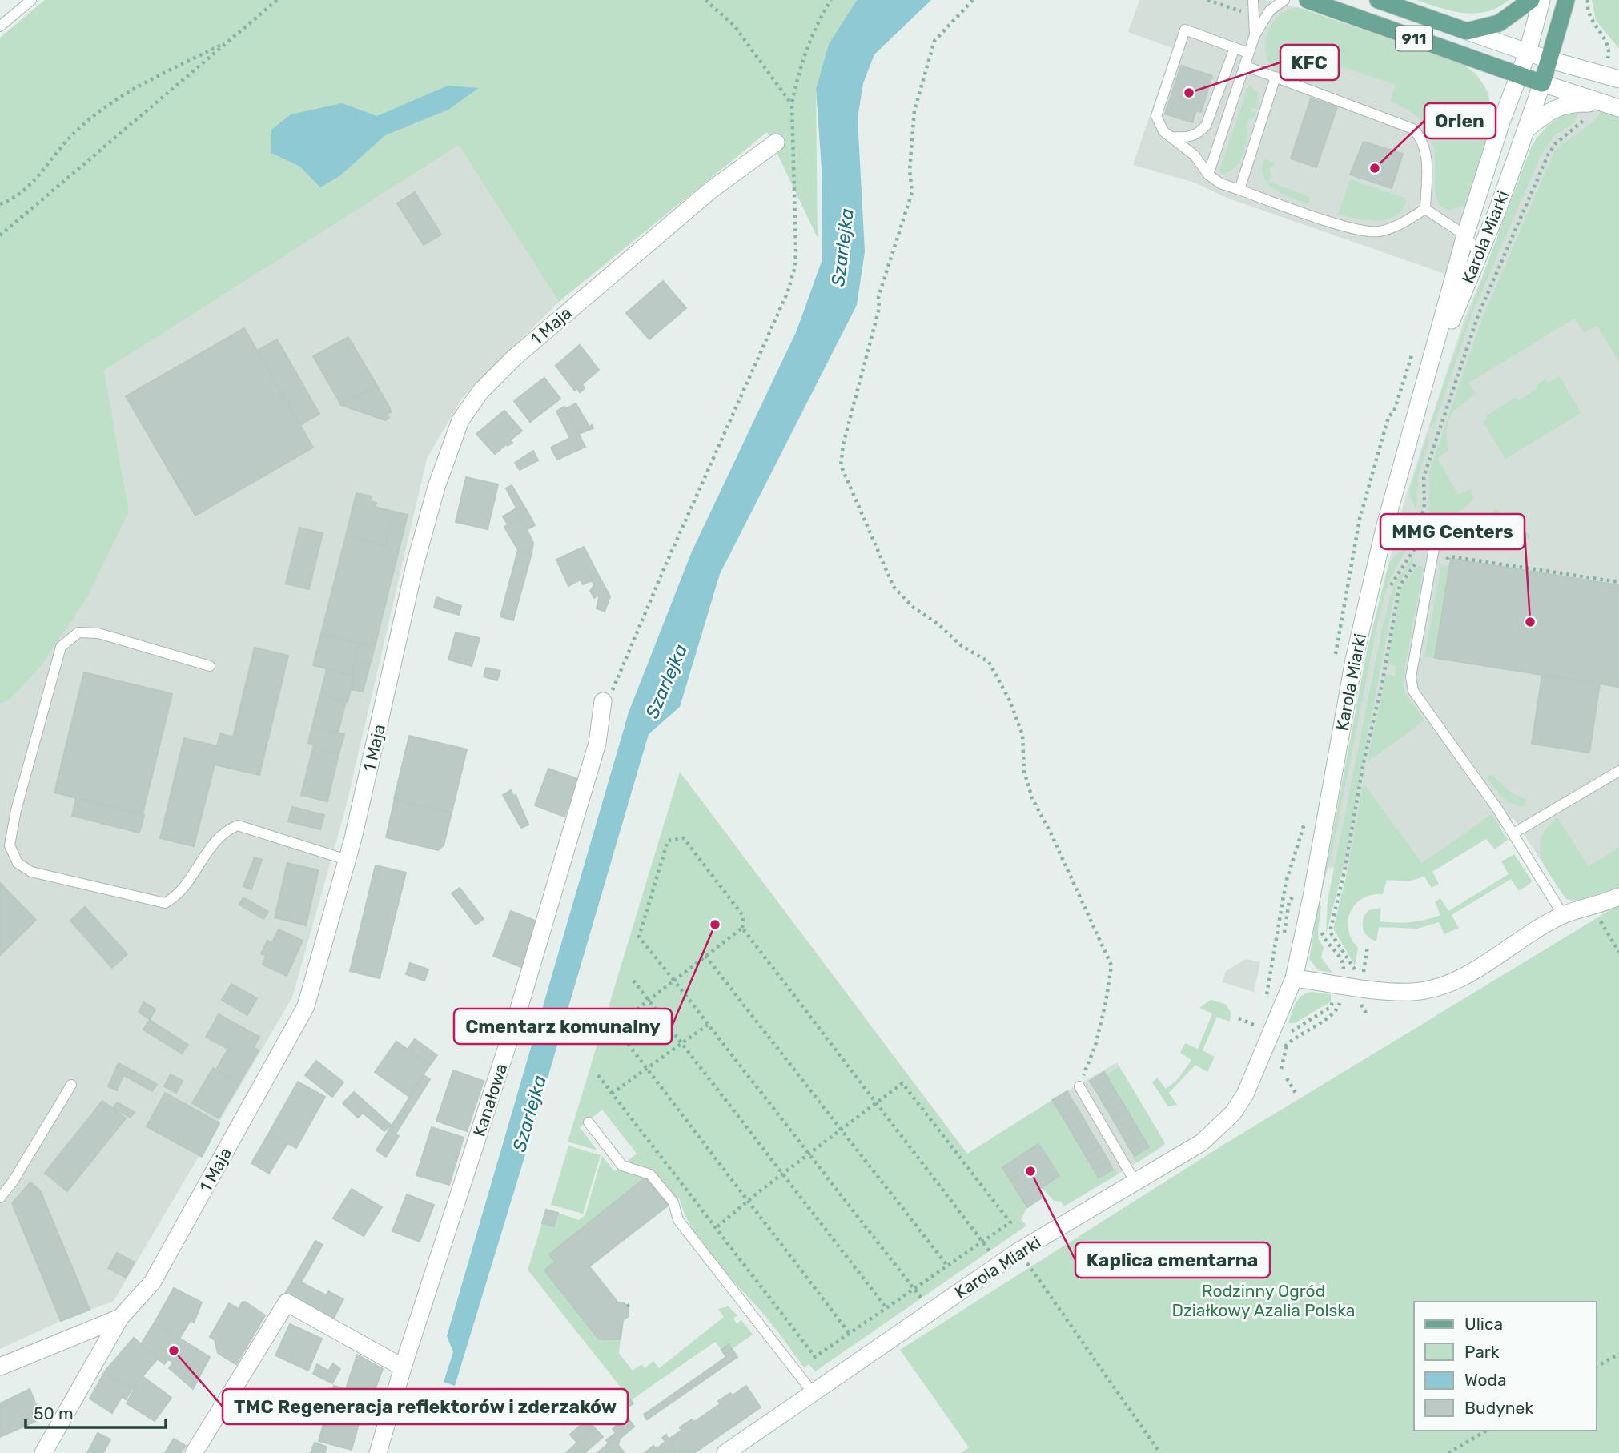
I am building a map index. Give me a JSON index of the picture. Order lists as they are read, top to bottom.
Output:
{
  "streets": {
    "main road": ["911"],
    "street": ["Karola Miarki", "1 Maja", "Kanałowa"]
  },
  "crossings": [
    ["911", "Karola Miarki"]
  ],
  "water": ["Szarlejka"],
  "parks": ["Rodzinny Ogród Działkowy Azalia Polska"],
  "places": [
    "KFC",
    "Orlen",
    "MMG Centers",
    "Cmentarz komunalny",
    "Kaplica cmentarna",
    "TMC Regeneracja reflektorów i zderzaków"
  ],
  "legend": [
    "Ulica",
    "Park",
    "Woda",
    "Budynek"
  ],
  "scale_bar": "50 m"
}
